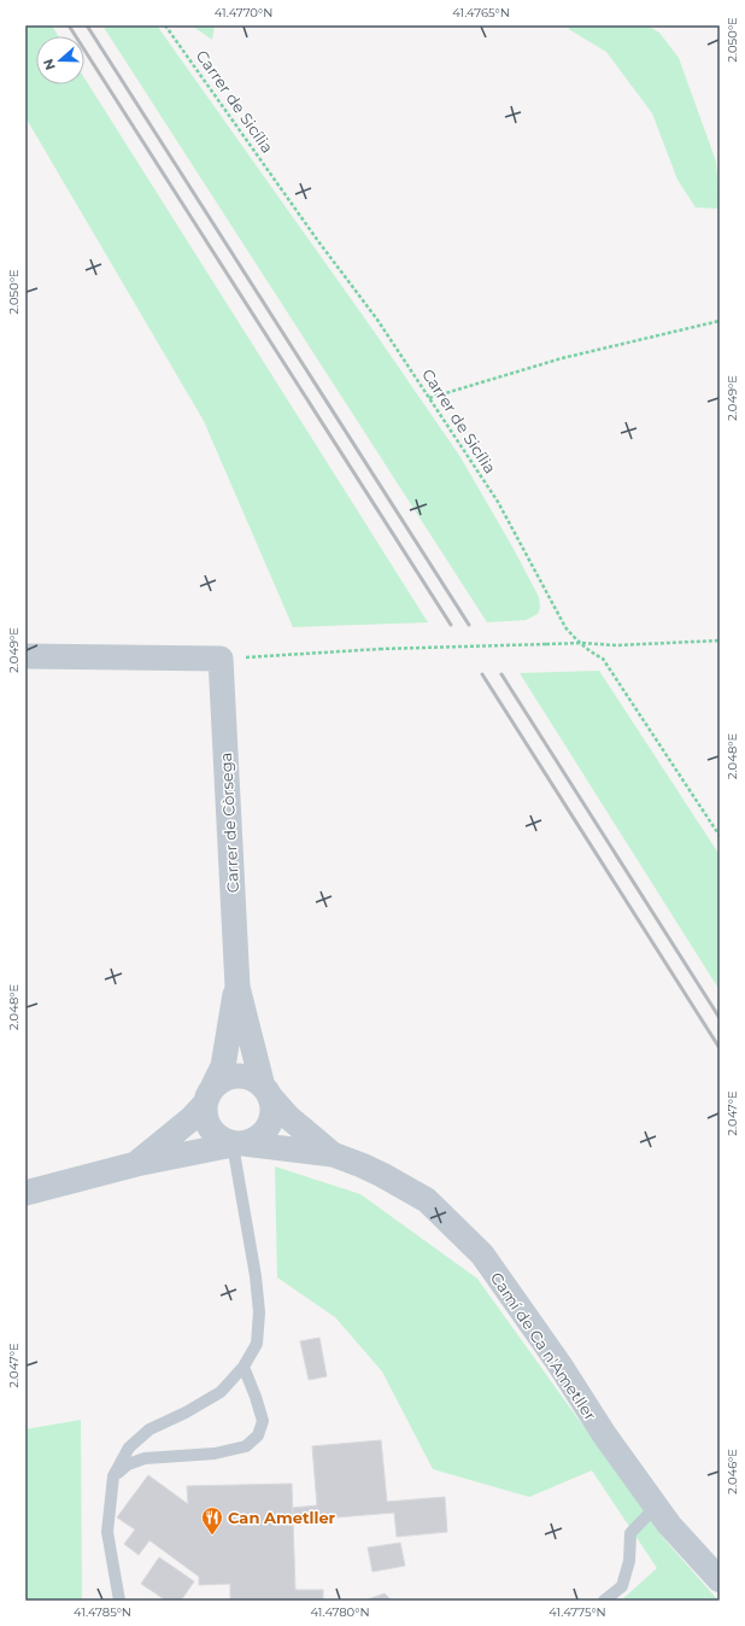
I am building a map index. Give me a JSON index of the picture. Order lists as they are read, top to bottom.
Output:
{
  "streets": {
    "street": ["Carrer de Còrsega", "Camí de Ca n'Ametller"],
    "path": ["Carrer de Sicília"]
  },
  "crossings": [
    ["Carrer de Còrsega", "Camí de Ca n'Ametller"]
  ],
  "places": {
    "restaurant": ["Can Ametller"]
  },
  "north": "left",
  "coordinates": [
    "41.4770°N",
    "41.4765°N",
    "2.050°E",
    "2.049°E",
    "2.048°E",
    "2.047°E",
    "2.046°E",
    "41.4785°N",
    "41.4780°N",
    "41.4775°N"
  ]
}
